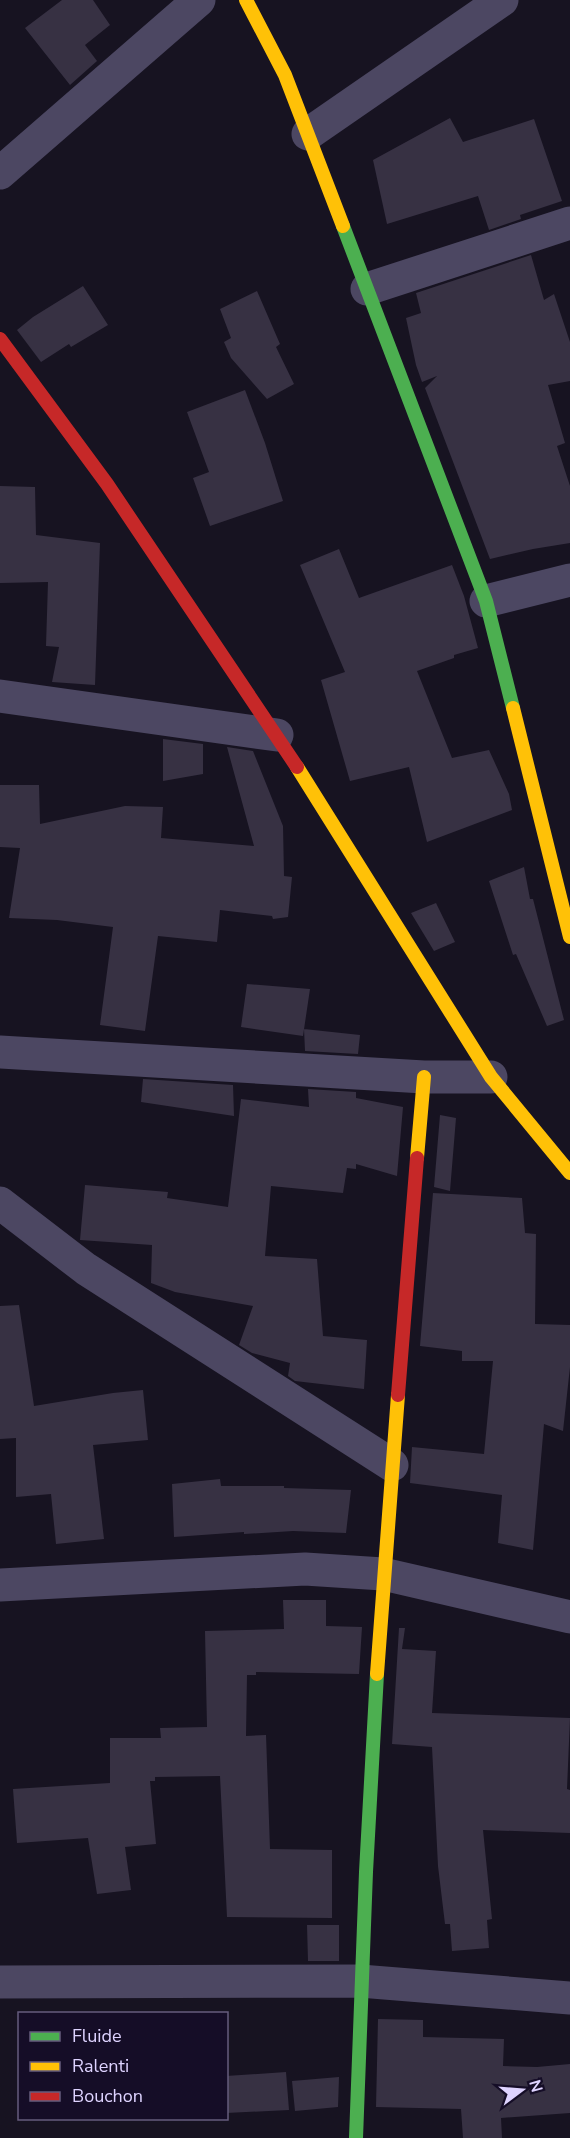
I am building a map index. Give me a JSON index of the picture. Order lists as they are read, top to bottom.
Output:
{
  "legend": ["Fluide", "Ralenti", "Bouchon"],
  "north": "right"
}
